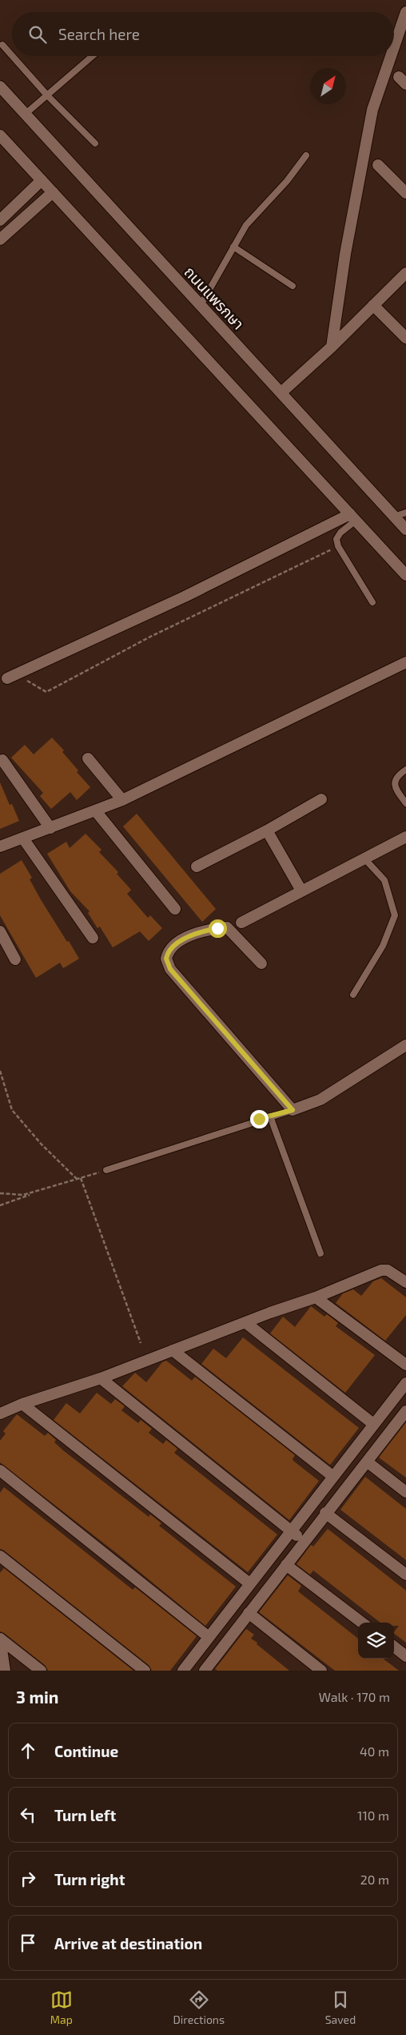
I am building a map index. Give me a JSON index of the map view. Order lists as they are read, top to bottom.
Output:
{
  "streets": {
    "street": ["ถนนแพรกษา"]
  },
  "north": "top right",
  "page": {
    "search": "Search here",
    "heading": ["3 min", "Walk · 170 m"],
    "list": [
      ["Continue", "40 m"],
      ["Turn left", "110 m"],
      ["Turn right", "20 m"],
      "Arrive at destination"
    ],
    "nav": ["Map", "Directions", "Saved"]
  }
}
